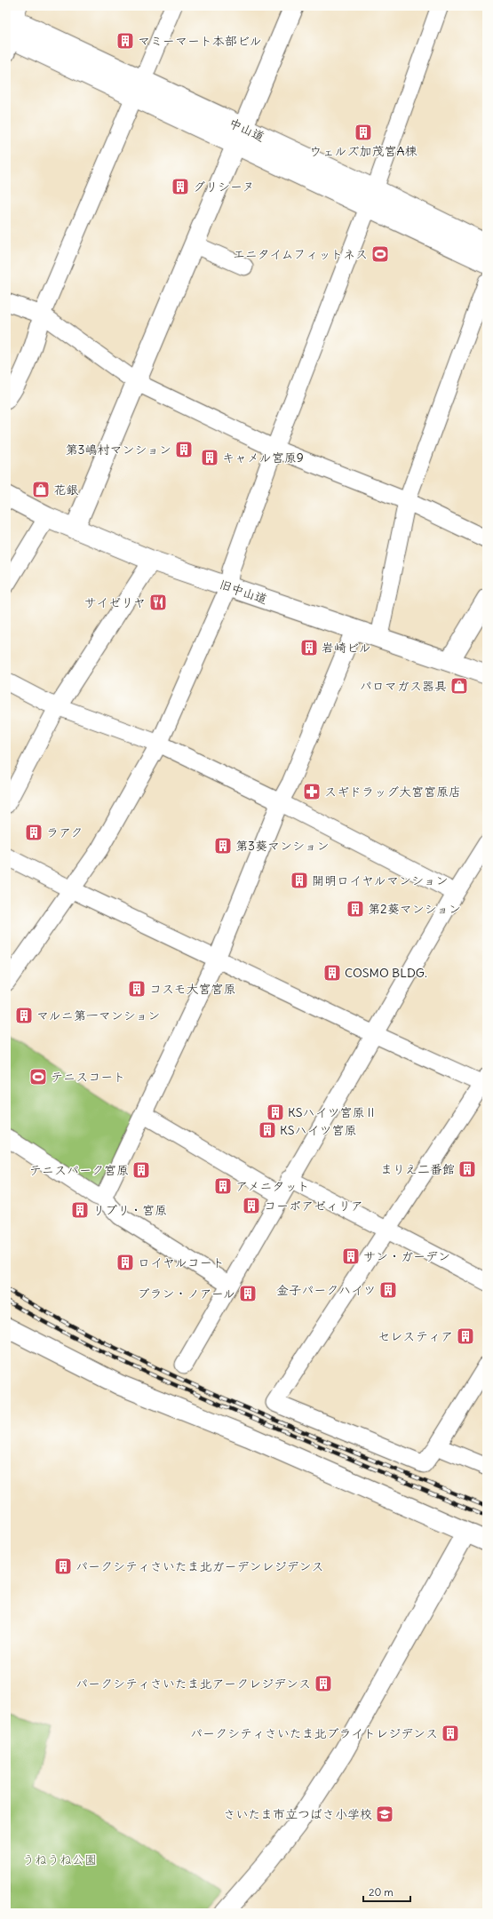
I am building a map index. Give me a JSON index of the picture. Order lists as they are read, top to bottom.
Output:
{
  "streets": {
    "main road": ["中山道", "旧中山道"]
  },
  "parks": ["うねうね公園"],
  "places": {
    "building": [
      "マミーマート本部ビル",
      "ウェルズ加茂宮A棟",
      "グリシーヌ",
      "第3嶋村マンション",
      "キャメル宮原9",
      "岩崎ビル",
      "ラアク",
      "第3葵マンション",
      "開明ロイヤルマンション",
      "第2葵マンション",
      "COSMO BLDG.",
      "コスモ大宮宮原",
      "マルニ第一マンション",
      "KSハイツ宮原Ⅱ",
      "KSハイツ宮原",
      "まりえ二番館",
      "テニスパーク宮原",
      "アメニタット",
      "コーポアゼィリア",
      "リブリ・宮原",
      "サン・ガーデン",
      "ロイヤルコート",
      "金子パークハイツ",
      "ブラン・ノアール",
      "セレスティア",
      "パークシティさいたま北ガーデンレジデンス",
      "パークシティさいたま北アークレジデンス",
      "パークシティさいたま北ブライトレジデンス"
    ],
    "sports": ["エニタイムフィットネス", "テニスコート"],
    "shop": ["花銀", "パロマガス器具"],
    "restaurant": ["サイゼリヤ"],
    "pharmacy": ["スギドラッグ大宮宮原店"],
    "school or university": ["さいたま市立つばさ小学校"]
  },
  "scale_bar": "20 m"
}
